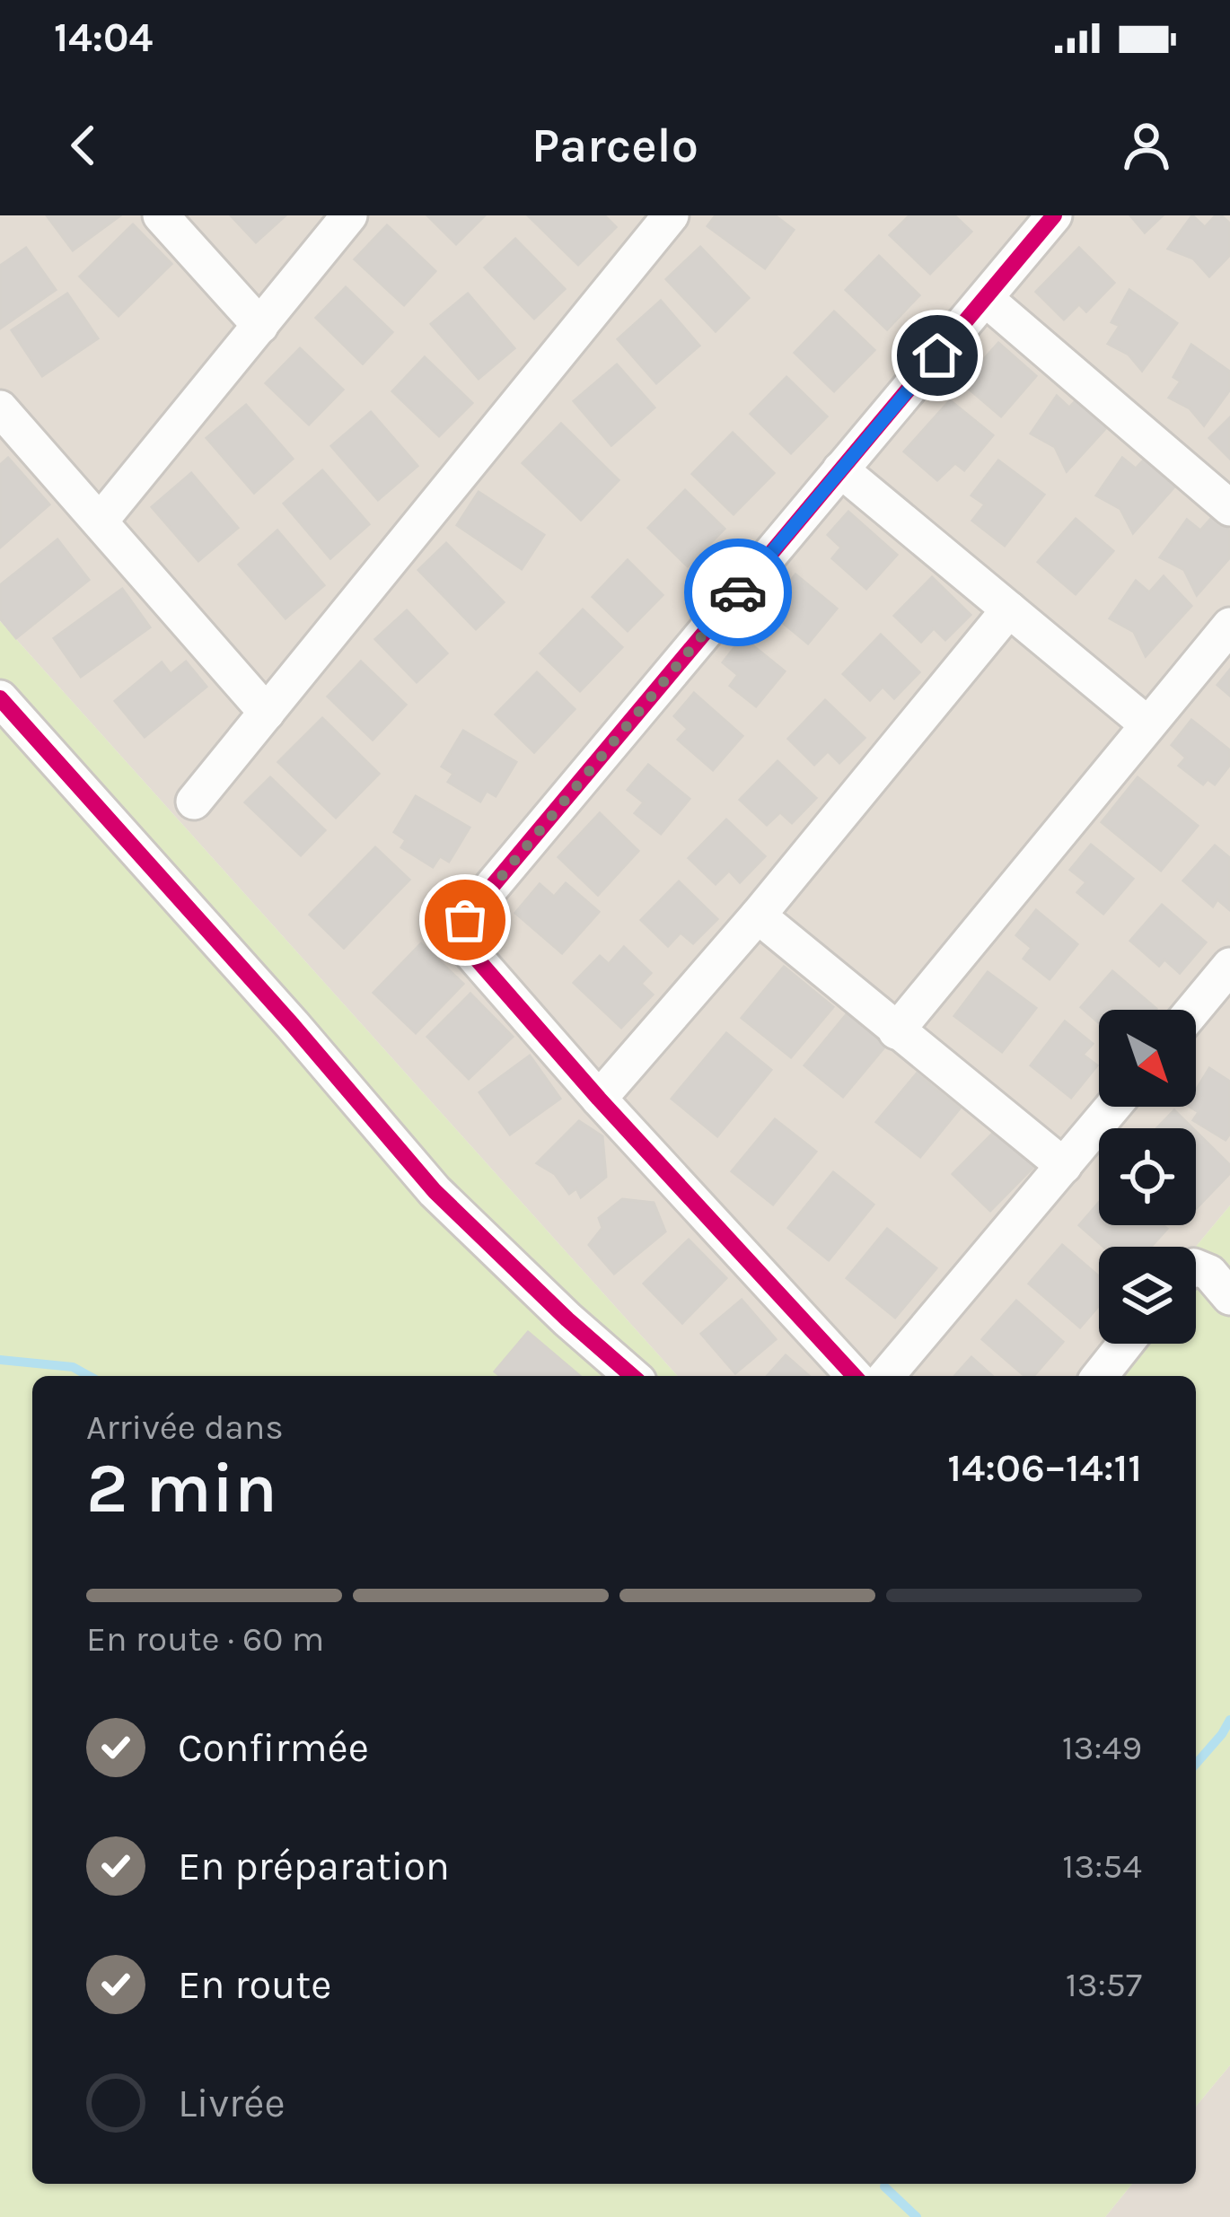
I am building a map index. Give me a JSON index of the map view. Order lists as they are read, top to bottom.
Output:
{
  "north": "bottom right",
  "page": {
    "status": "14:04",
    "header": "Parcelo",
    "heading": ["2 min", "Arrivée dans", "14:06–14:11"],
    "bar": "En route · 60 m",
    "list": [
      ["Confirmée", "13:49"],
      ["En préparation", "13:54"],
      ["En route", "13:57"],
      "Livrée"
    ]
  }
}
